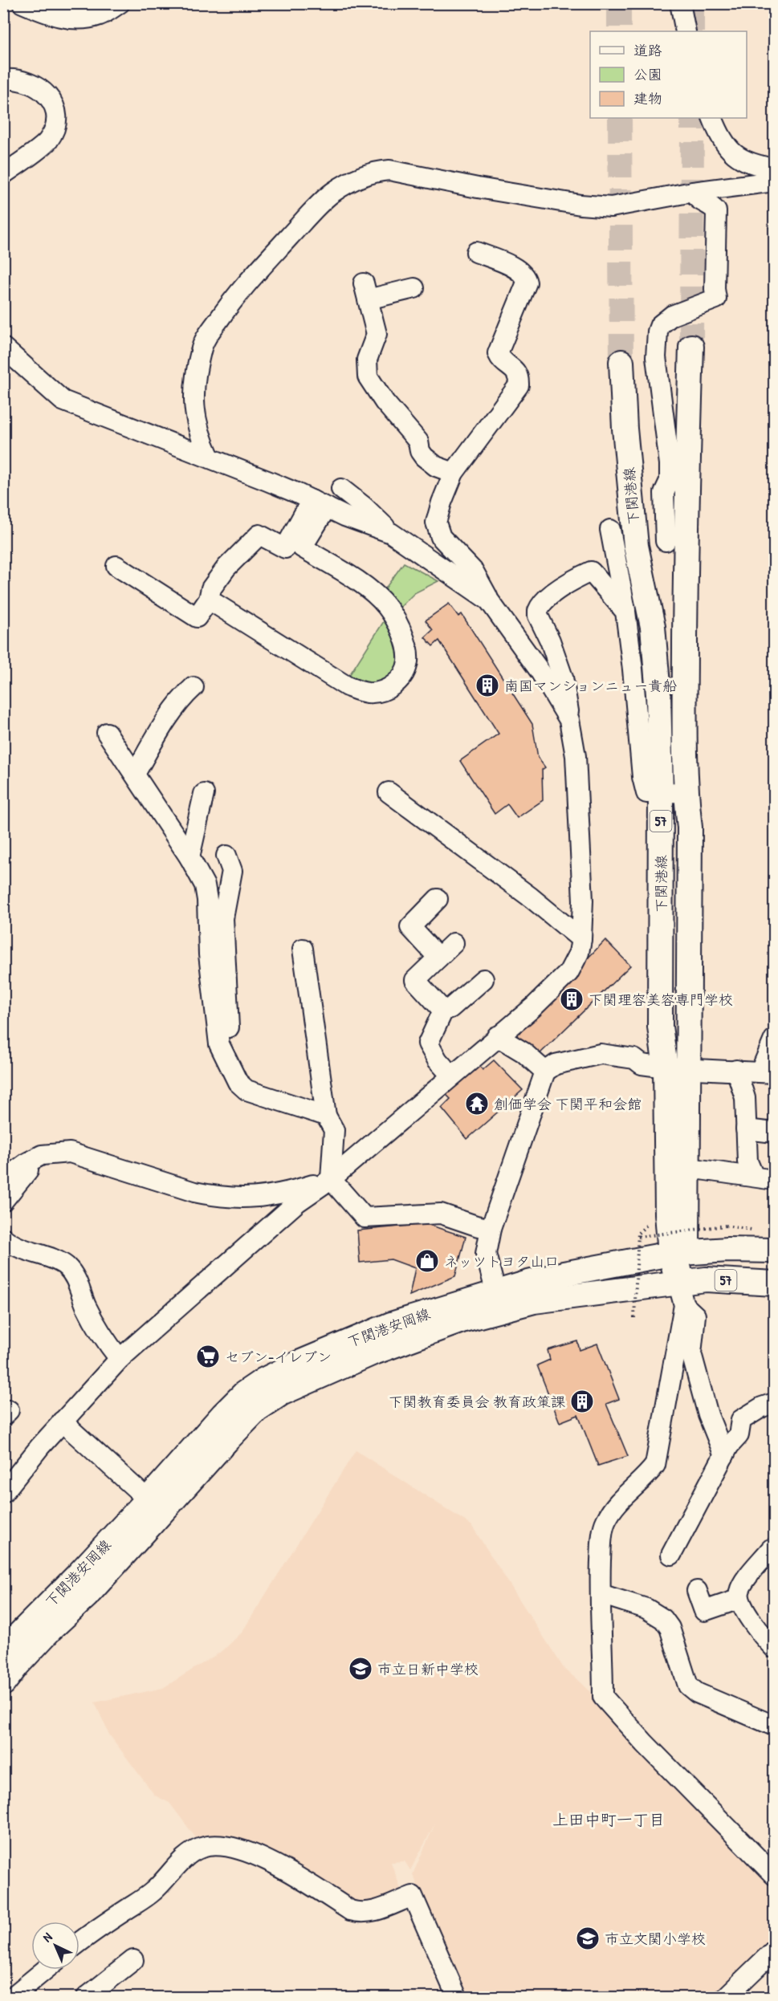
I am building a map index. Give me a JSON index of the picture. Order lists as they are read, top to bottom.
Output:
{
  "streets": {
    "main road": ["下関港線", "57", "下関港安岡線"]
  },
  "crossings": [
    ["下関港線", "57"],
    ["下関港線", "下関港安岡線"],
    ["57", "下関港安岡線"]
  ],
  "districts": ["上田中町一丁目"],
  "places": {
    "building": ["南国マンションニュー貴船", "下関理容美容専門学校", "下関教育委員会 教育政策課"],
    "temple": ["創価学会 下関平和会館"],
    "shop": ["ネッツトヨタ山口"],
    "supermarket": ["セブン-イレブン"],
    "school or university": ["市立日新中学校", "市立文関小学校"]
  },
  "legend": ["道路", "公園", "建物"],
  "north": "top left"
}
